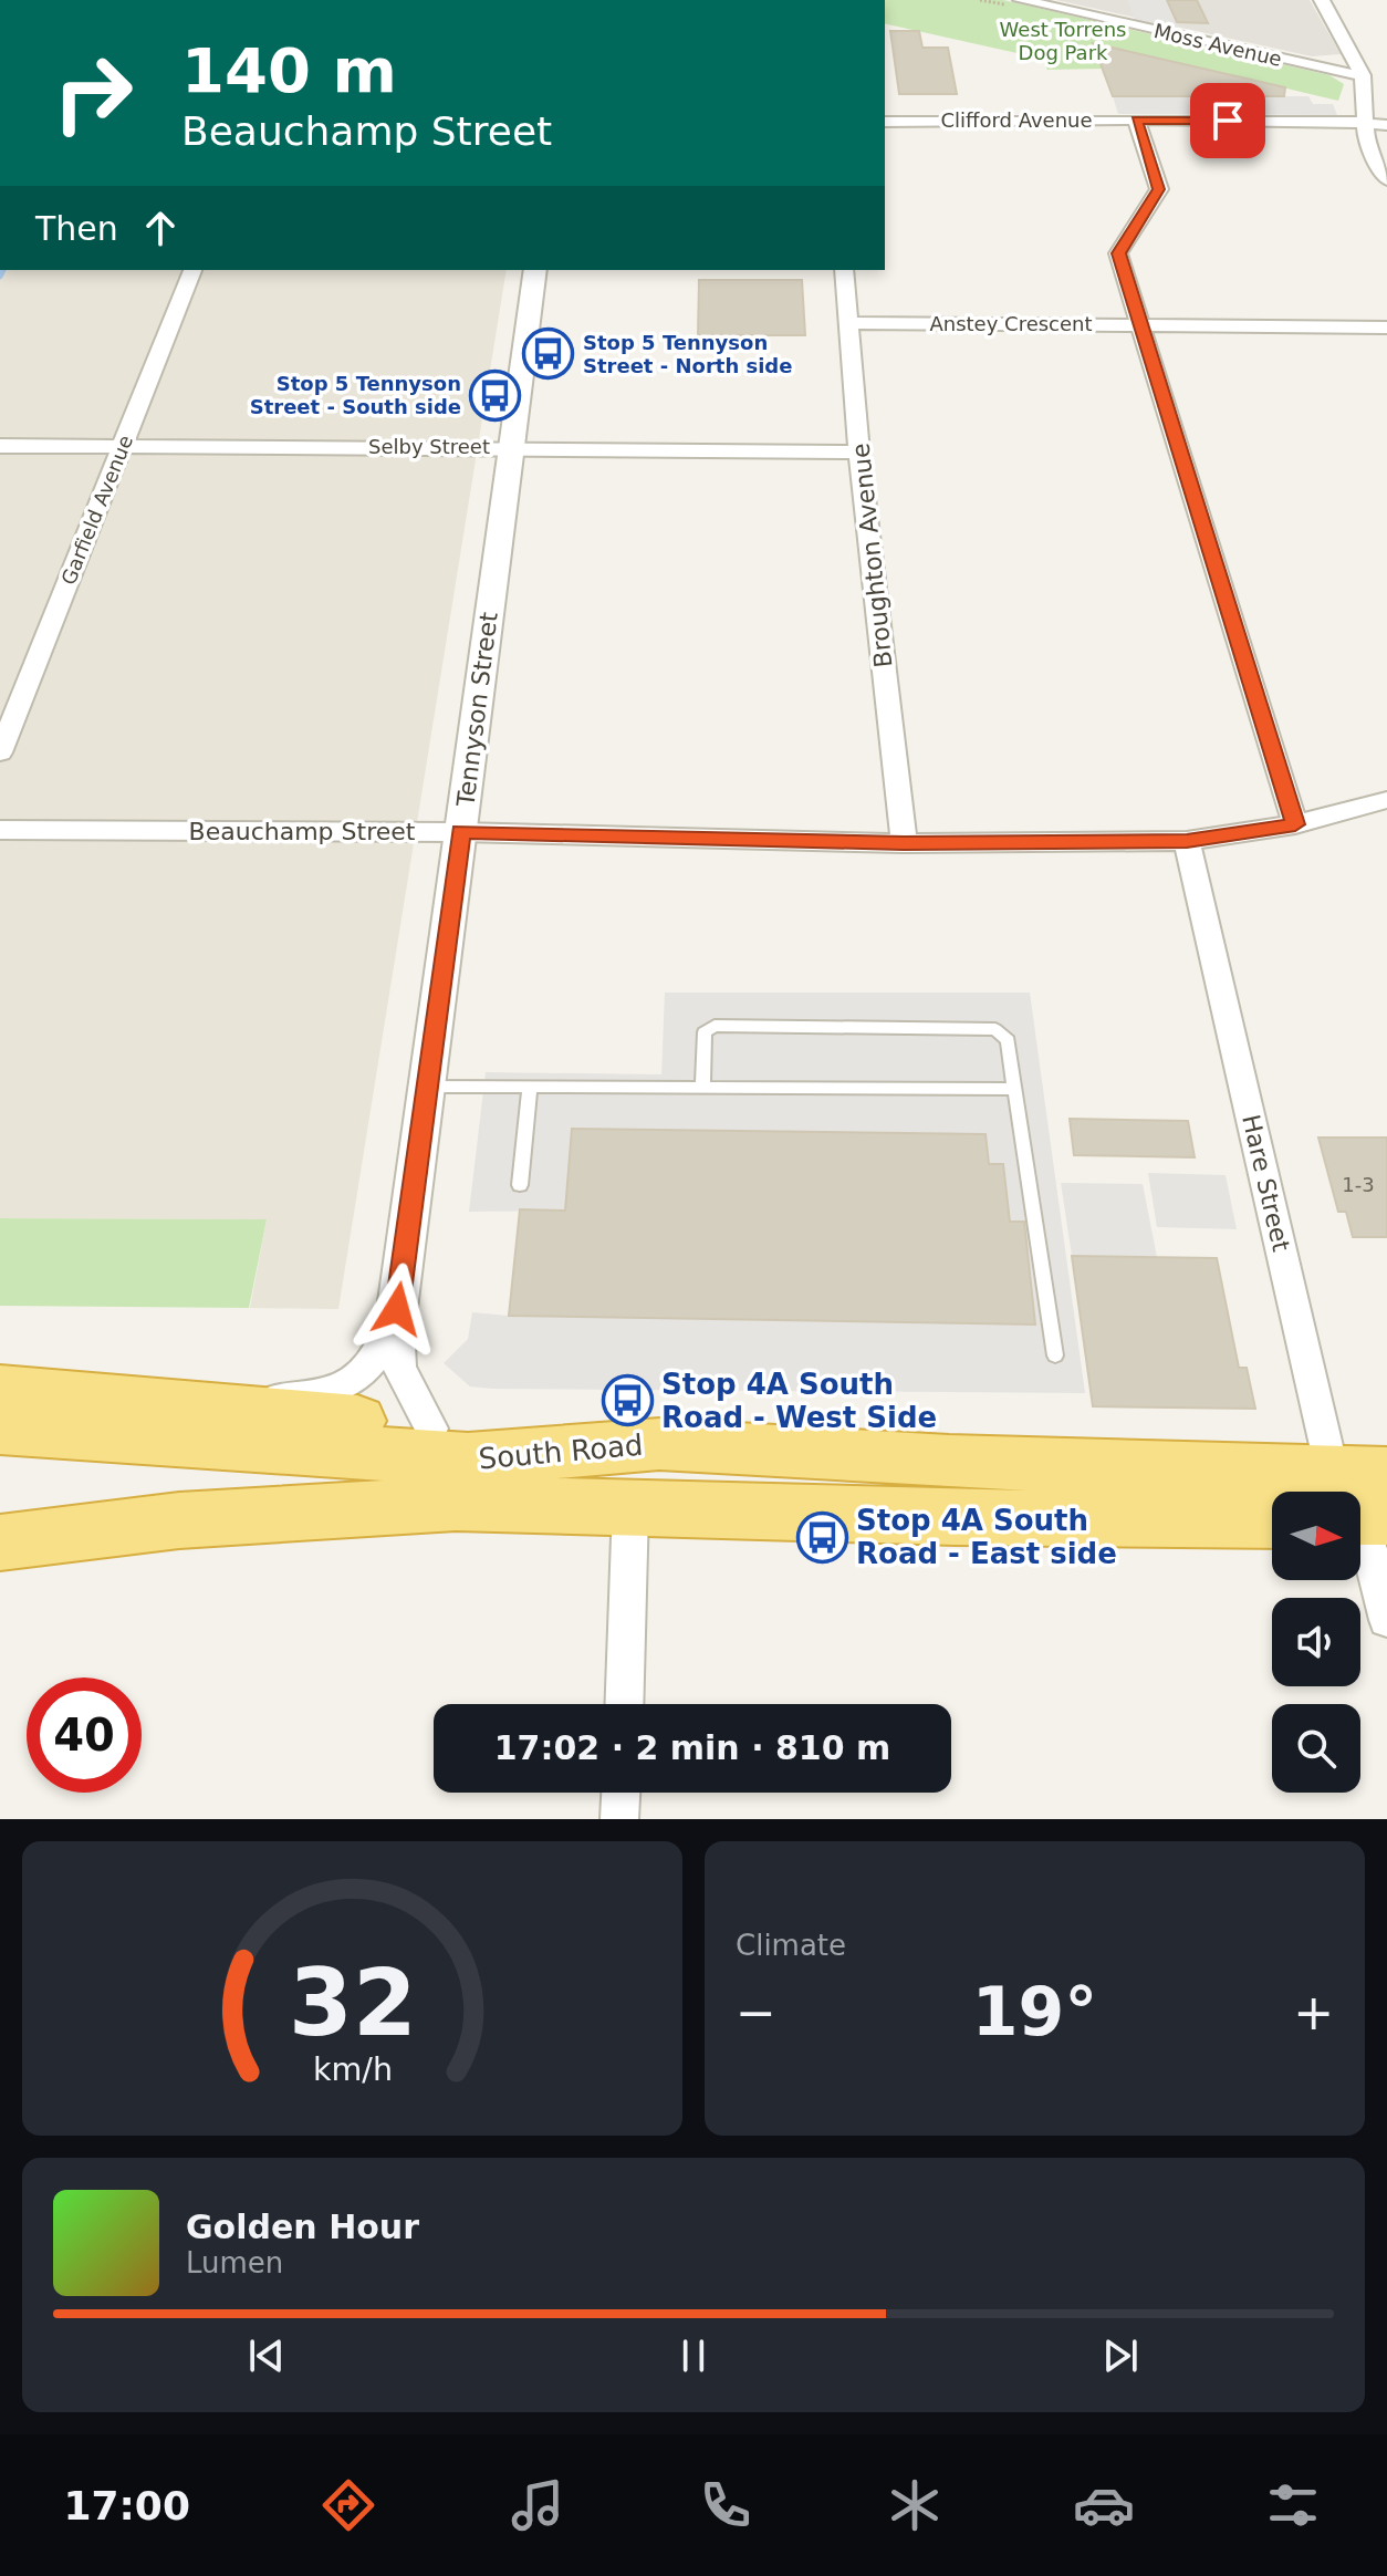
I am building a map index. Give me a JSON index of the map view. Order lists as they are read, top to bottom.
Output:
{
  "streets": {
    "highway": ["South Road"],
    "street": [
      "Moss Avenue",
      "Clifford Avenue",
      "Anstey Crescent",
      "Selby Street",
      "Garfield Avenue",
      "Broughton Avenue",
      "Tennyson Street",
      "Beauchamp Street",
      "Hare Street"
    ]
  },
  "crossings": [
    ["Anstey Crescent", "Broughton Avenue"],
    ["Selby Street", "Garfield Avenue"],
    ["Selby Street", "Broughton Avenue"],
    ["Selby Street", "Tennyson Street"],
    ["Broughton Avenue", "Beauchamp Street"],
    ["Tennyson Street", "Beauchamp Street"],
    ["Tennyson Street", "South Road"],
    ["Beauchamp Street", "Hare Street"],
    ["Hare Street", "South Road"]
  ],
  "parks": ["West Torrens Dog Park"],
  "places": {
    "bus stop": [
      "Stop 5 Tennyson Street - North side",
      "Stop 5 Tennyson Street - South side",
      "Stop 4A South Road - West Side",
      "Stop 4A South Road - East side"
    ]
  },
  "house_numbers": ["1-3"],
  "north": "right",
  "page": {
    "turn": ["140 m", "Beauchamp Street"],
    "then": "Then",
    "limit": "40",
    "trip": "17:02 · 2 min · 810 m",
    "tile": "Climate",
    "heat": ["−", "19°", "+"],
    "song": ["Golden Hour", "Lumen"],
    "tabs": "17:00",
    "gauge": ["32", "km/h"]
  }
}
